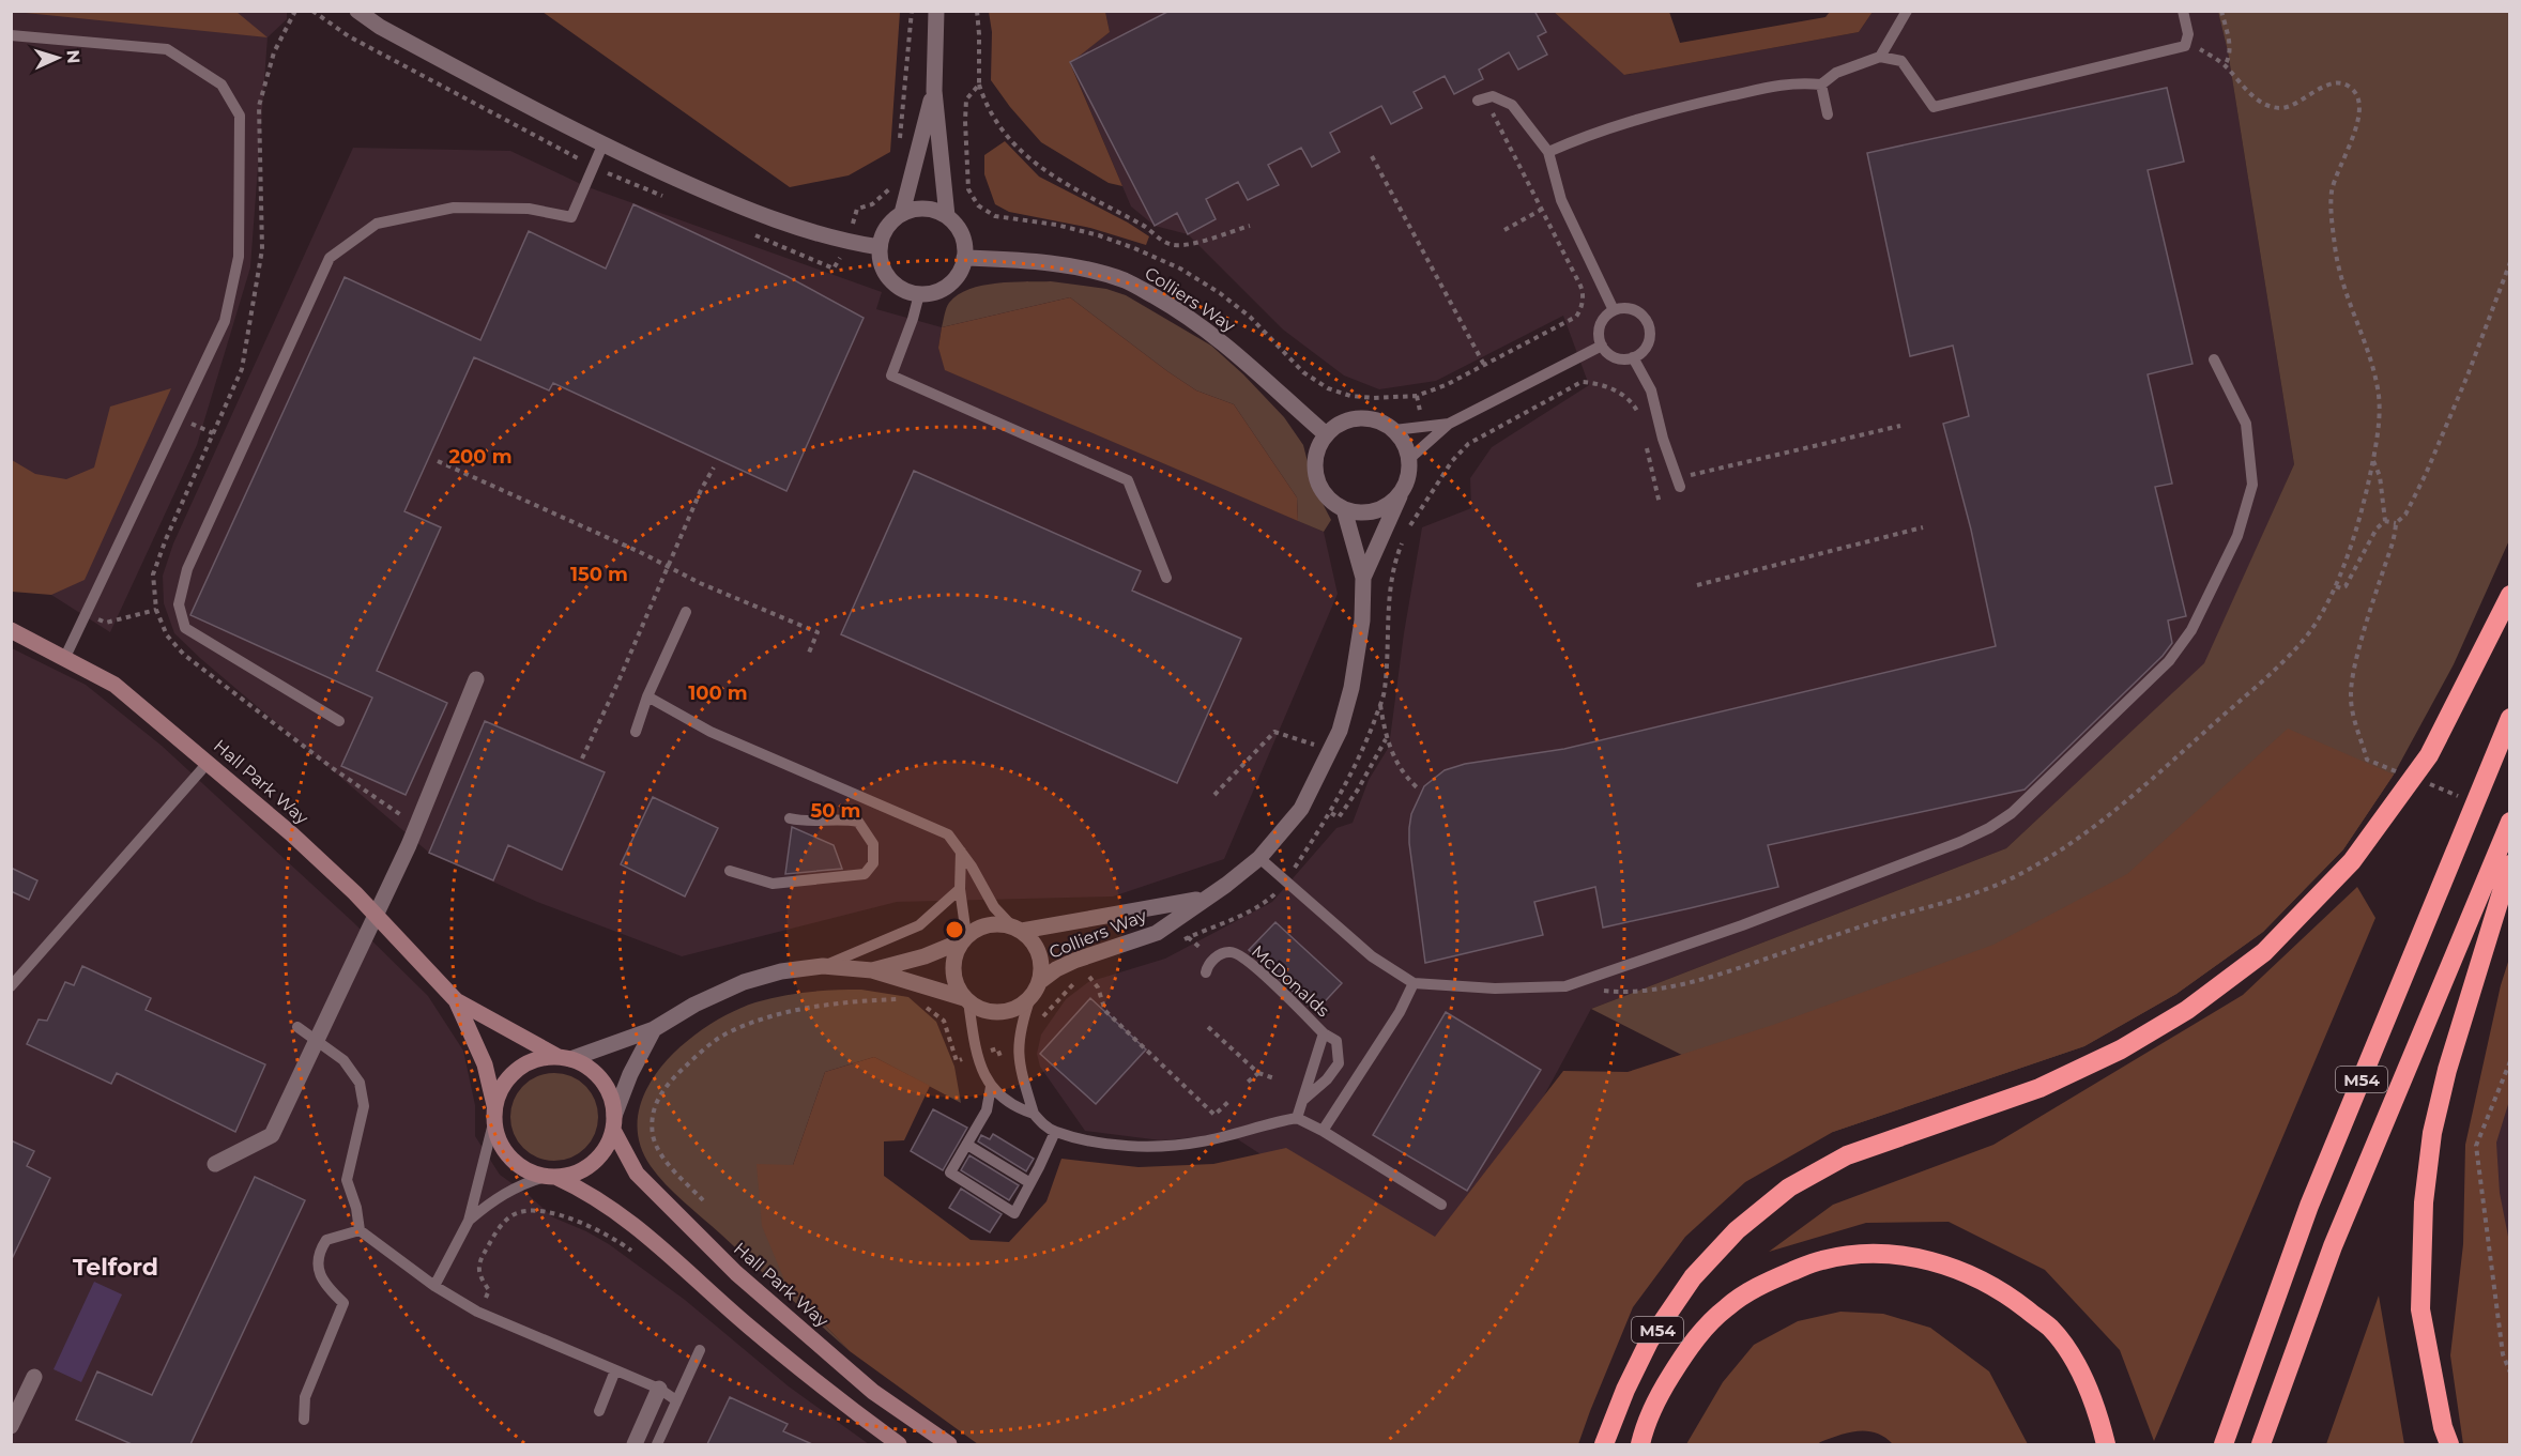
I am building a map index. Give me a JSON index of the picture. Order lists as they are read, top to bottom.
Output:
{
  "streets": {
    "highway": ["M54"],
    "main road": ["Hall Park Way"],
    "street": ["Colliers Way"],
    "lane": ["McDonalds"]
  },
  "crossings": [
    ["Colliers Way", "Hall Park Way"]
  ],
  "districts": ["Telford"],
  "north": "right",
  "rings": [
    "200 m",
    "150 m",
    "100 m",
    "50 m"
  ]
}
